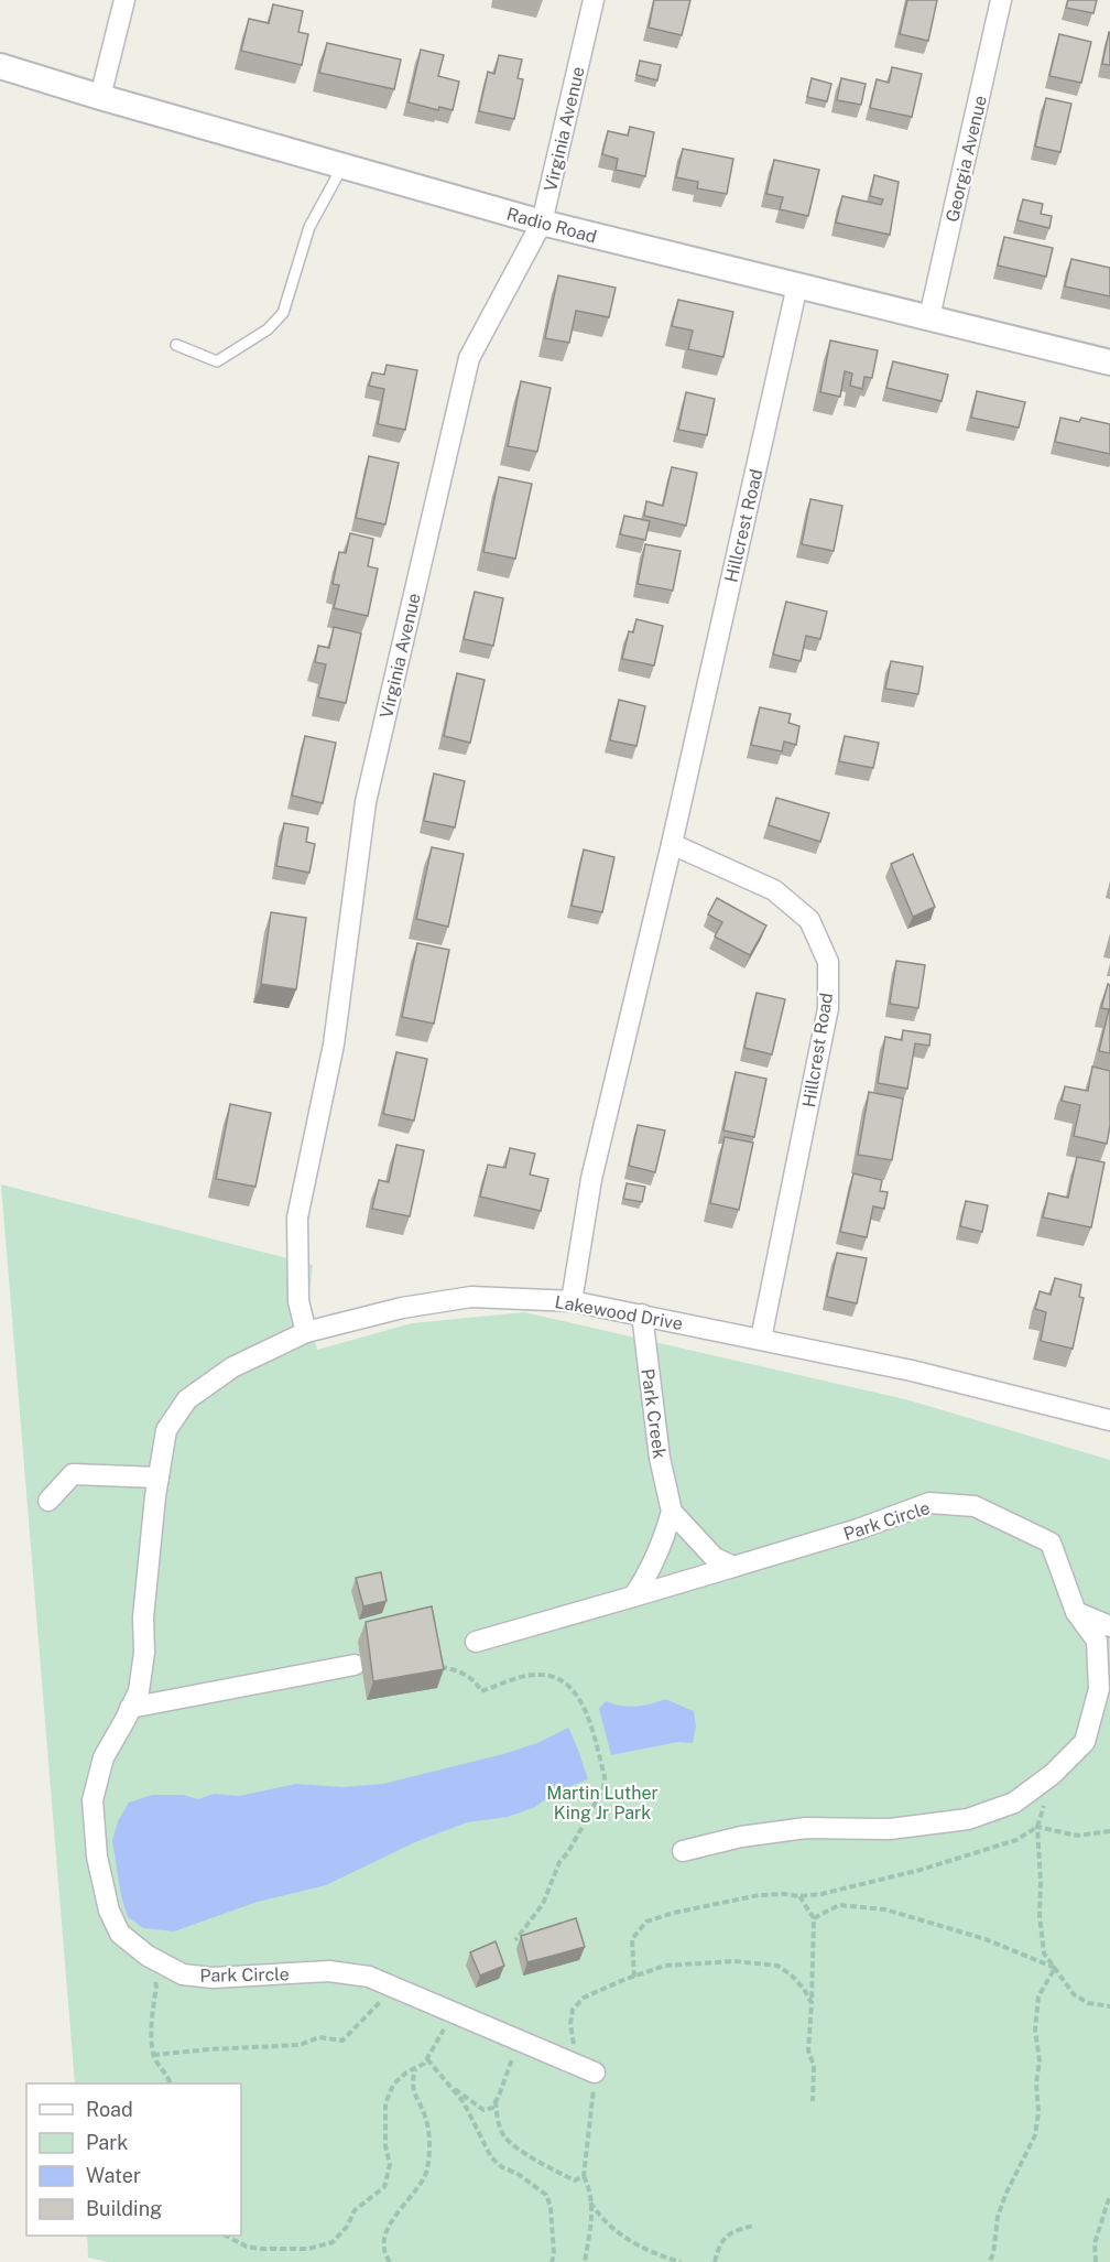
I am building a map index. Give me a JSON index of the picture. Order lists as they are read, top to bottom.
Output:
{
  "streets": {
    "street": [
      "Virginia Avenue",
      "Georgia Avenue",
      "Radio Road",
      "Hillcrest Road",
      "Lakewood Drive",
      "Park Creek",
      "Park Circle"
    ]
  },
  "crossings": [
    ["Virginia Avenue", "Radio Road"],
    ["Virginia Avenue", "Lakewood Drive"],
    ["Georgia Avenue", "Radio Road"],
    ["Radio Road", "Hillcrest Road"],
    ["Hillcrest Road", "Lakewood Drive"],
    ["Lakewood Drive", "Park Creek"],
    ["Lakewood Drive", "Park Circle"]
  ],
  "parks": ["Martin Luther King Jr Park"],
  "legend": [
    "Road",
    "Park",
    "Water",
    "Building"
  ]
}
